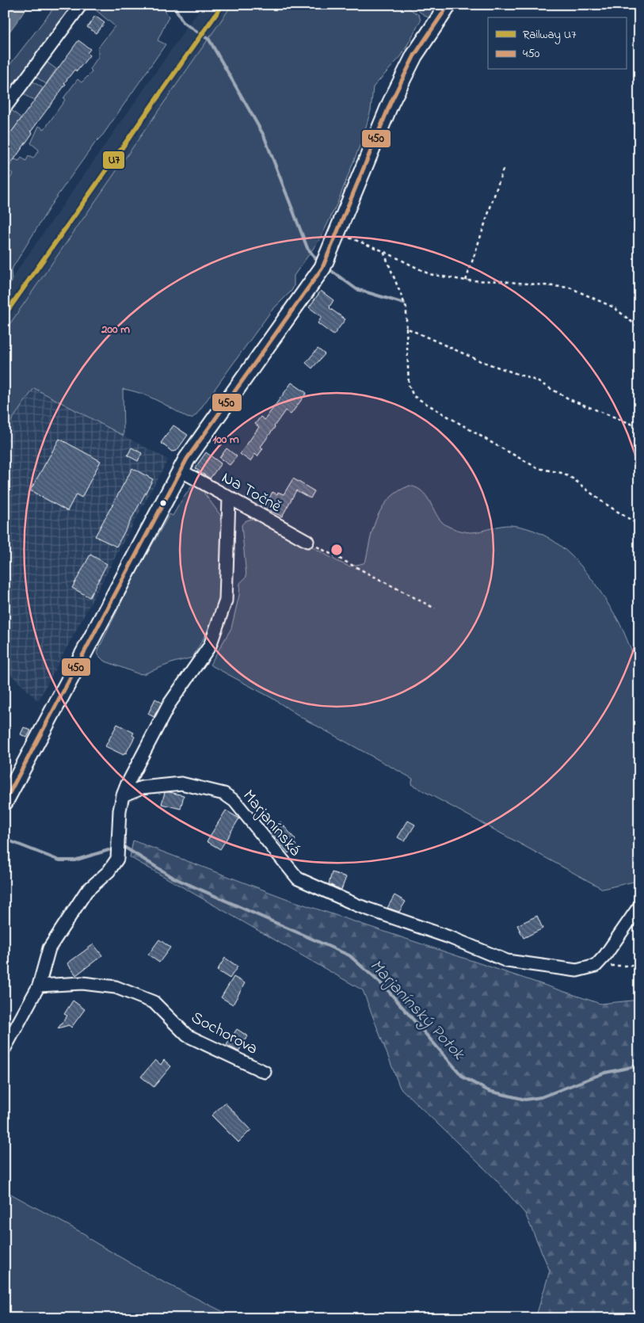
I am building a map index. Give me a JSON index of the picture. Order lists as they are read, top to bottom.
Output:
{
  "streets": {
    "street": ["Na Točně", "Marjanínská", "Sochorova"]
  },
  "water": ["Marjanínský Potok"],
  "lines": ["rail line U7", "transit line 450"],
  "legend": ["Railway U7", "450"],
  "rings": ["200 m", "100 m"]
}
